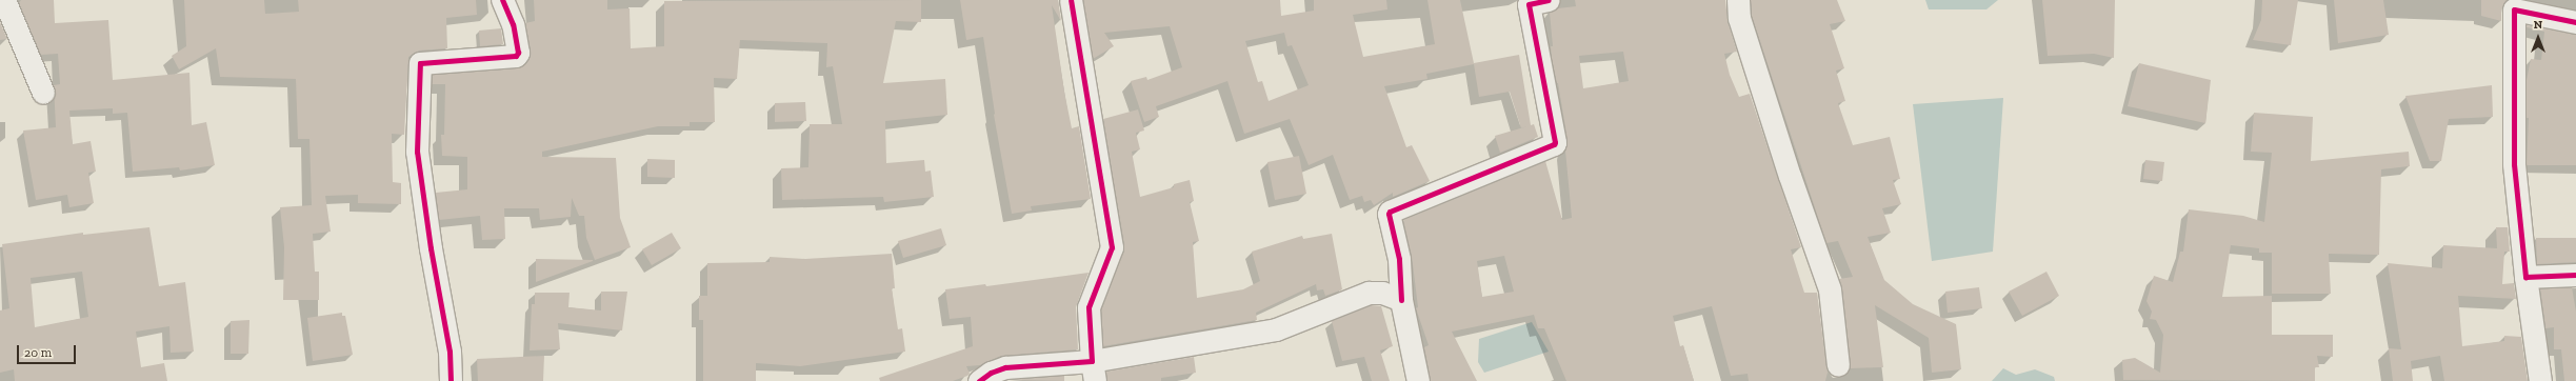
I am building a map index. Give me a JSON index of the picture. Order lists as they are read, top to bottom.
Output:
{
  "scale_bar": "20 m",
  "north": "top"
}
